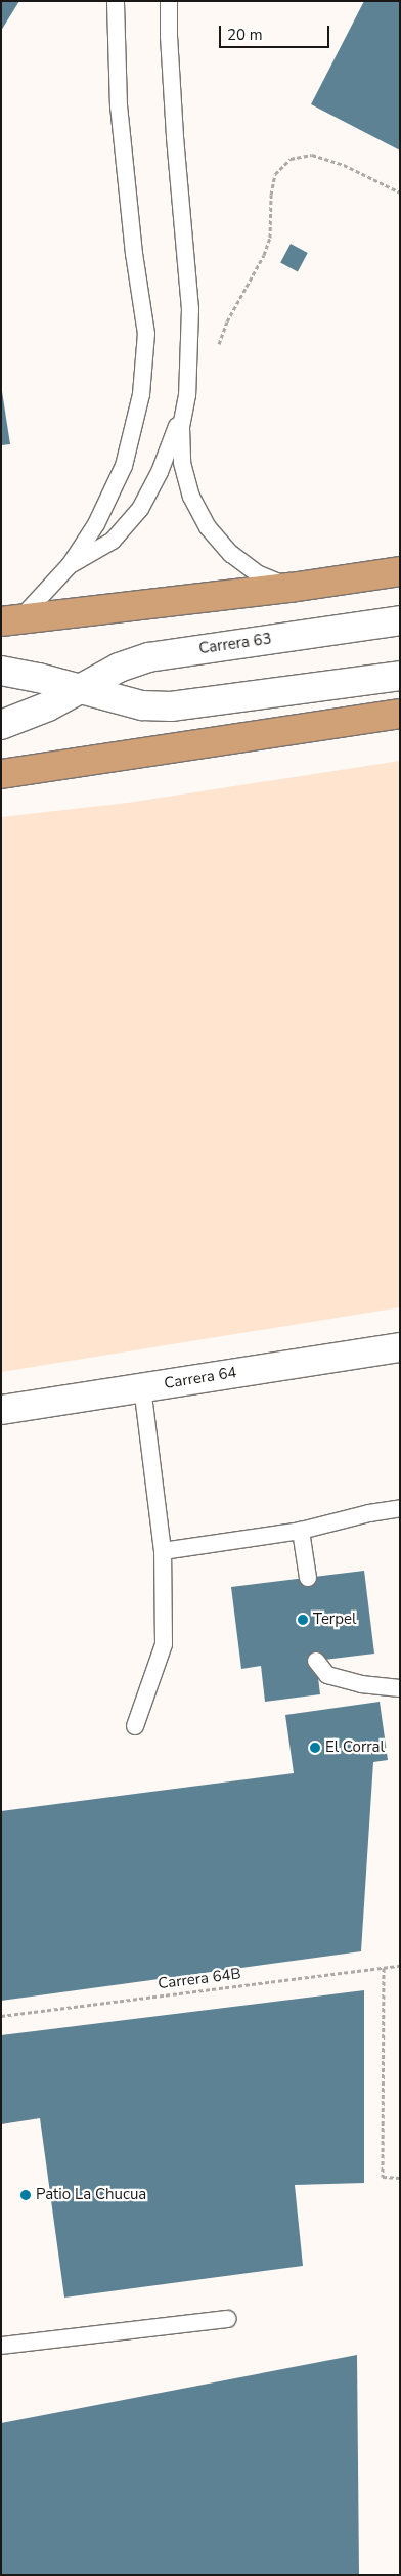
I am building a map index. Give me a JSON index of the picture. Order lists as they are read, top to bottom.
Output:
{
  "streets": {
    "street": ["Carrera 63", "Carrera 64"],
    "path": ["Carrera 64B"]
  },
  "places": ["Terpel", "El Corral", "Patio La Chucua"],
  "scale_bar": "20 m"
}
